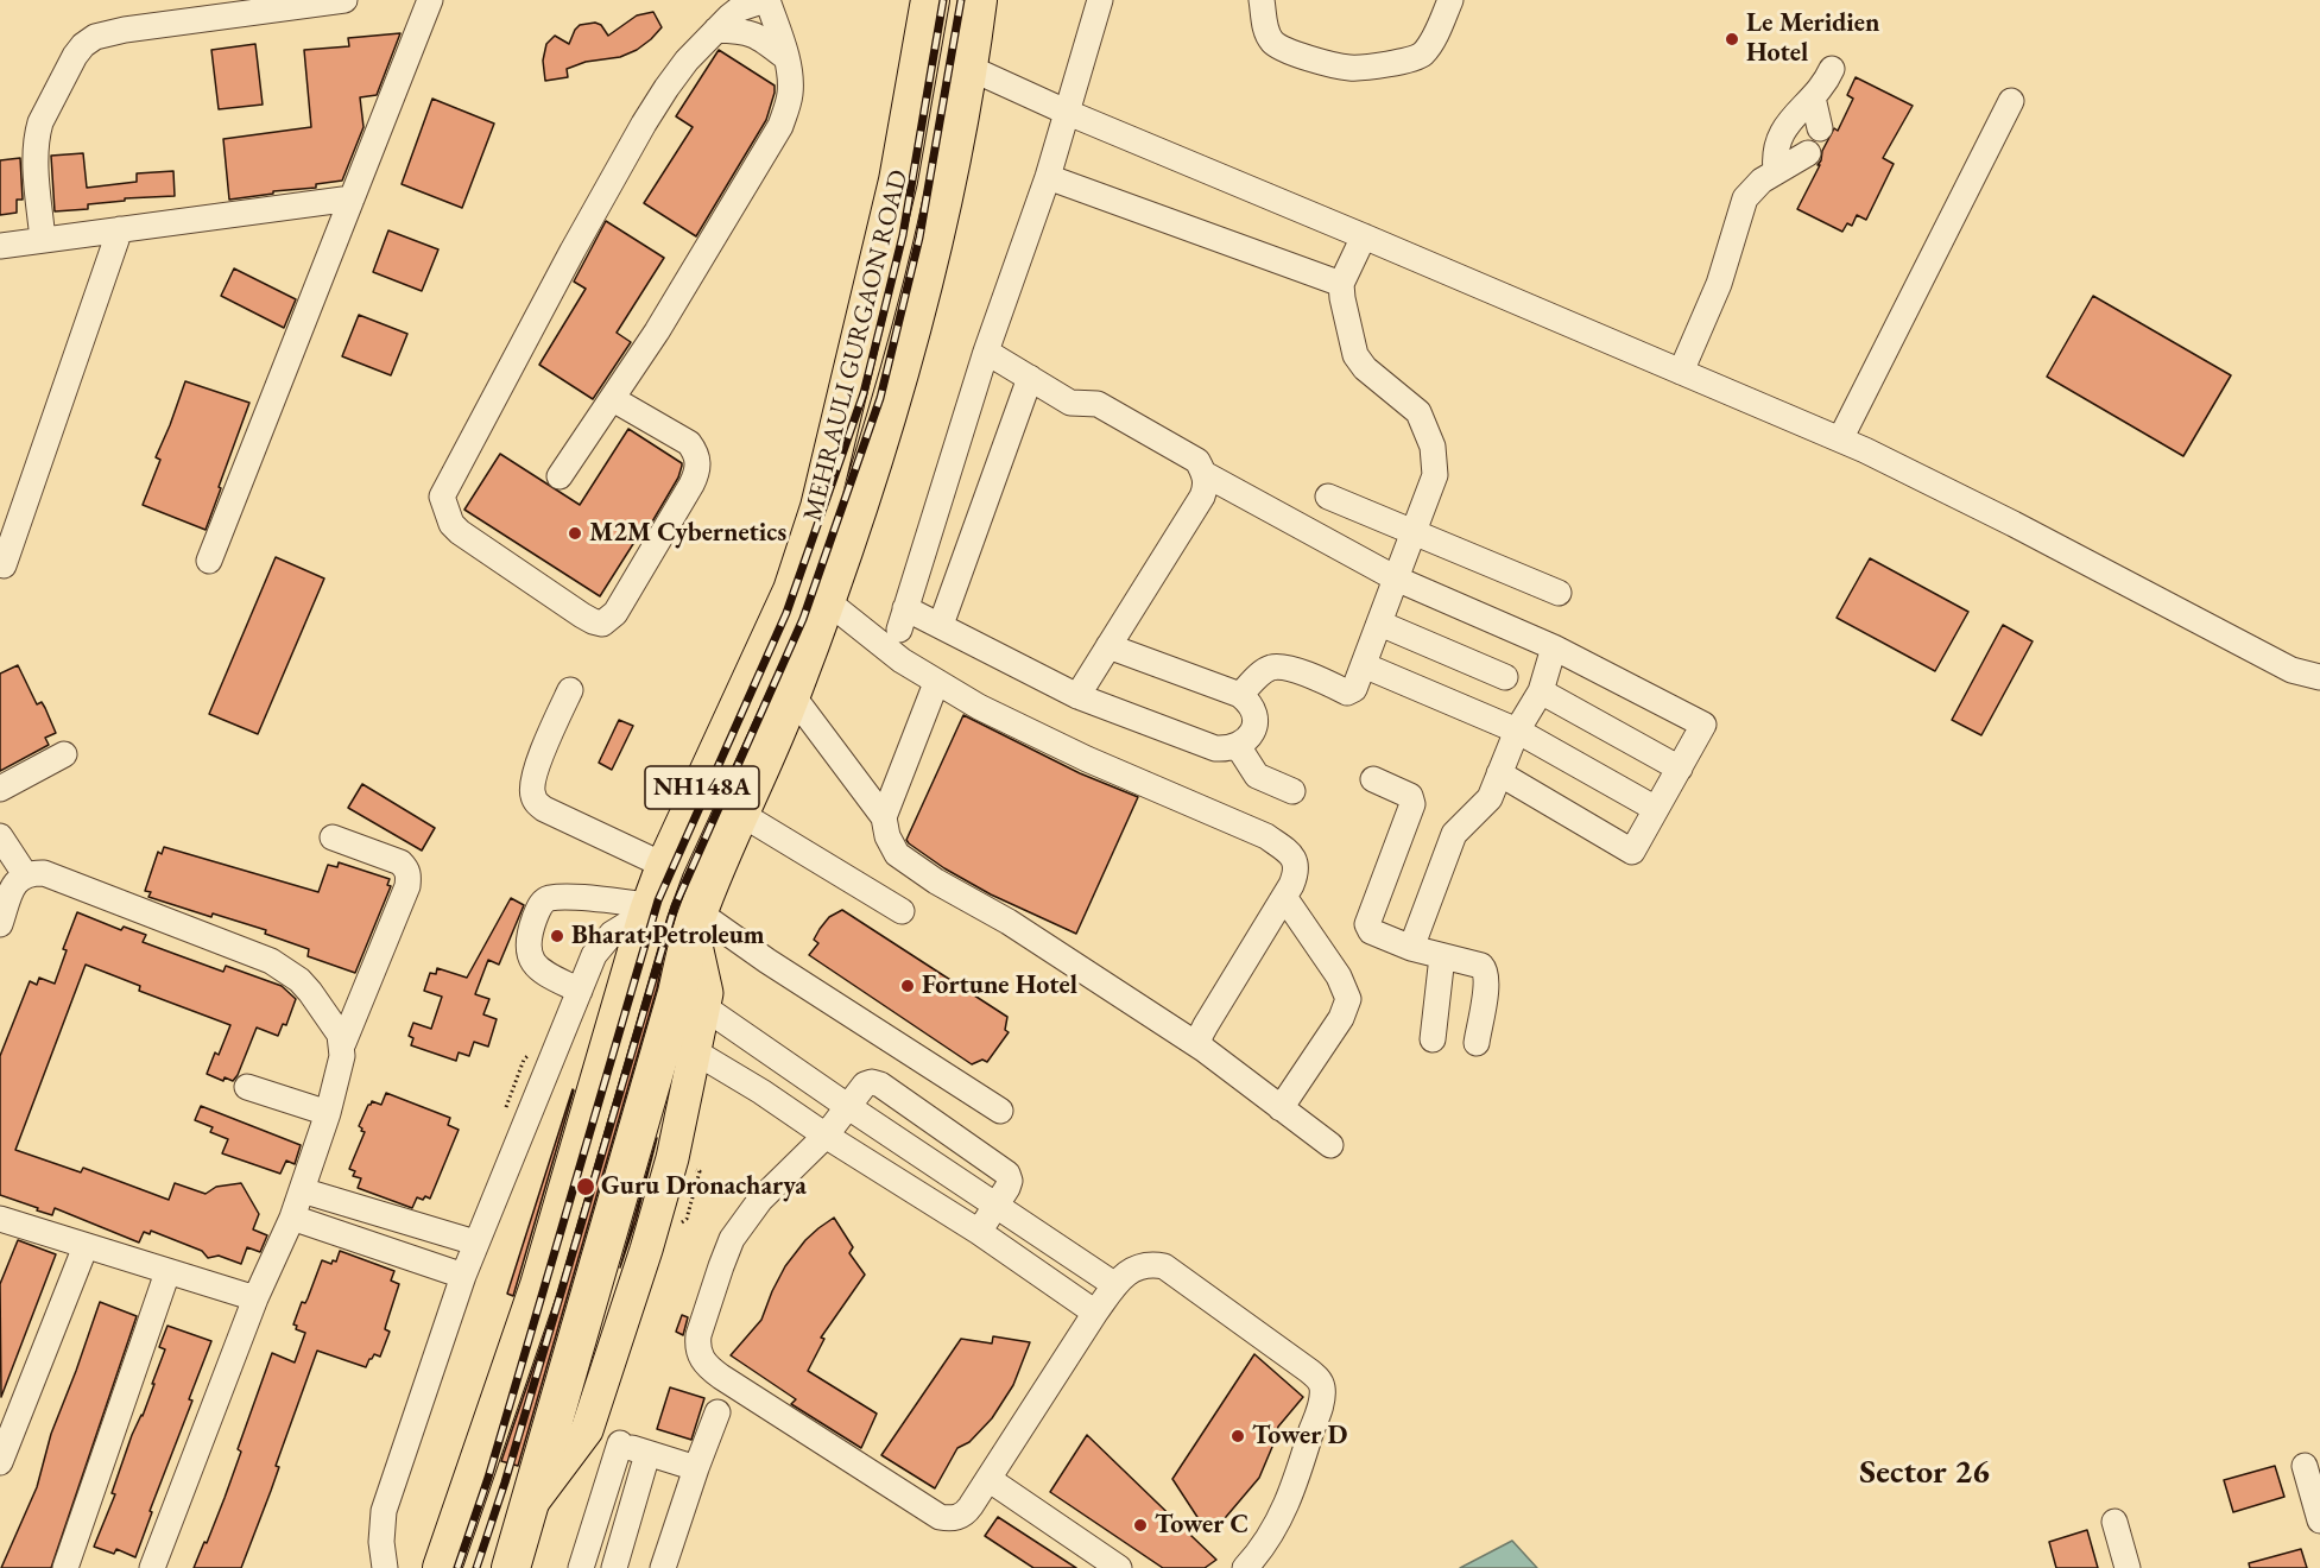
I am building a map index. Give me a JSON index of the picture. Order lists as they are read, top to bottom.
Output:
{
  "streets": {
    "highway": ["MEHRAULI GURGAON ROAD", "NH148A"]
  },
  "districts": ["Sector 26"],
  "places": [
    "Le Meridien Hotel",
    "M2M Cybernetics",
    "Bharat Petroleum",
    "Fortune Hotel",
    "Guru Dronacharya",
    "Tower D",
    "Tower C"
  ]
}
